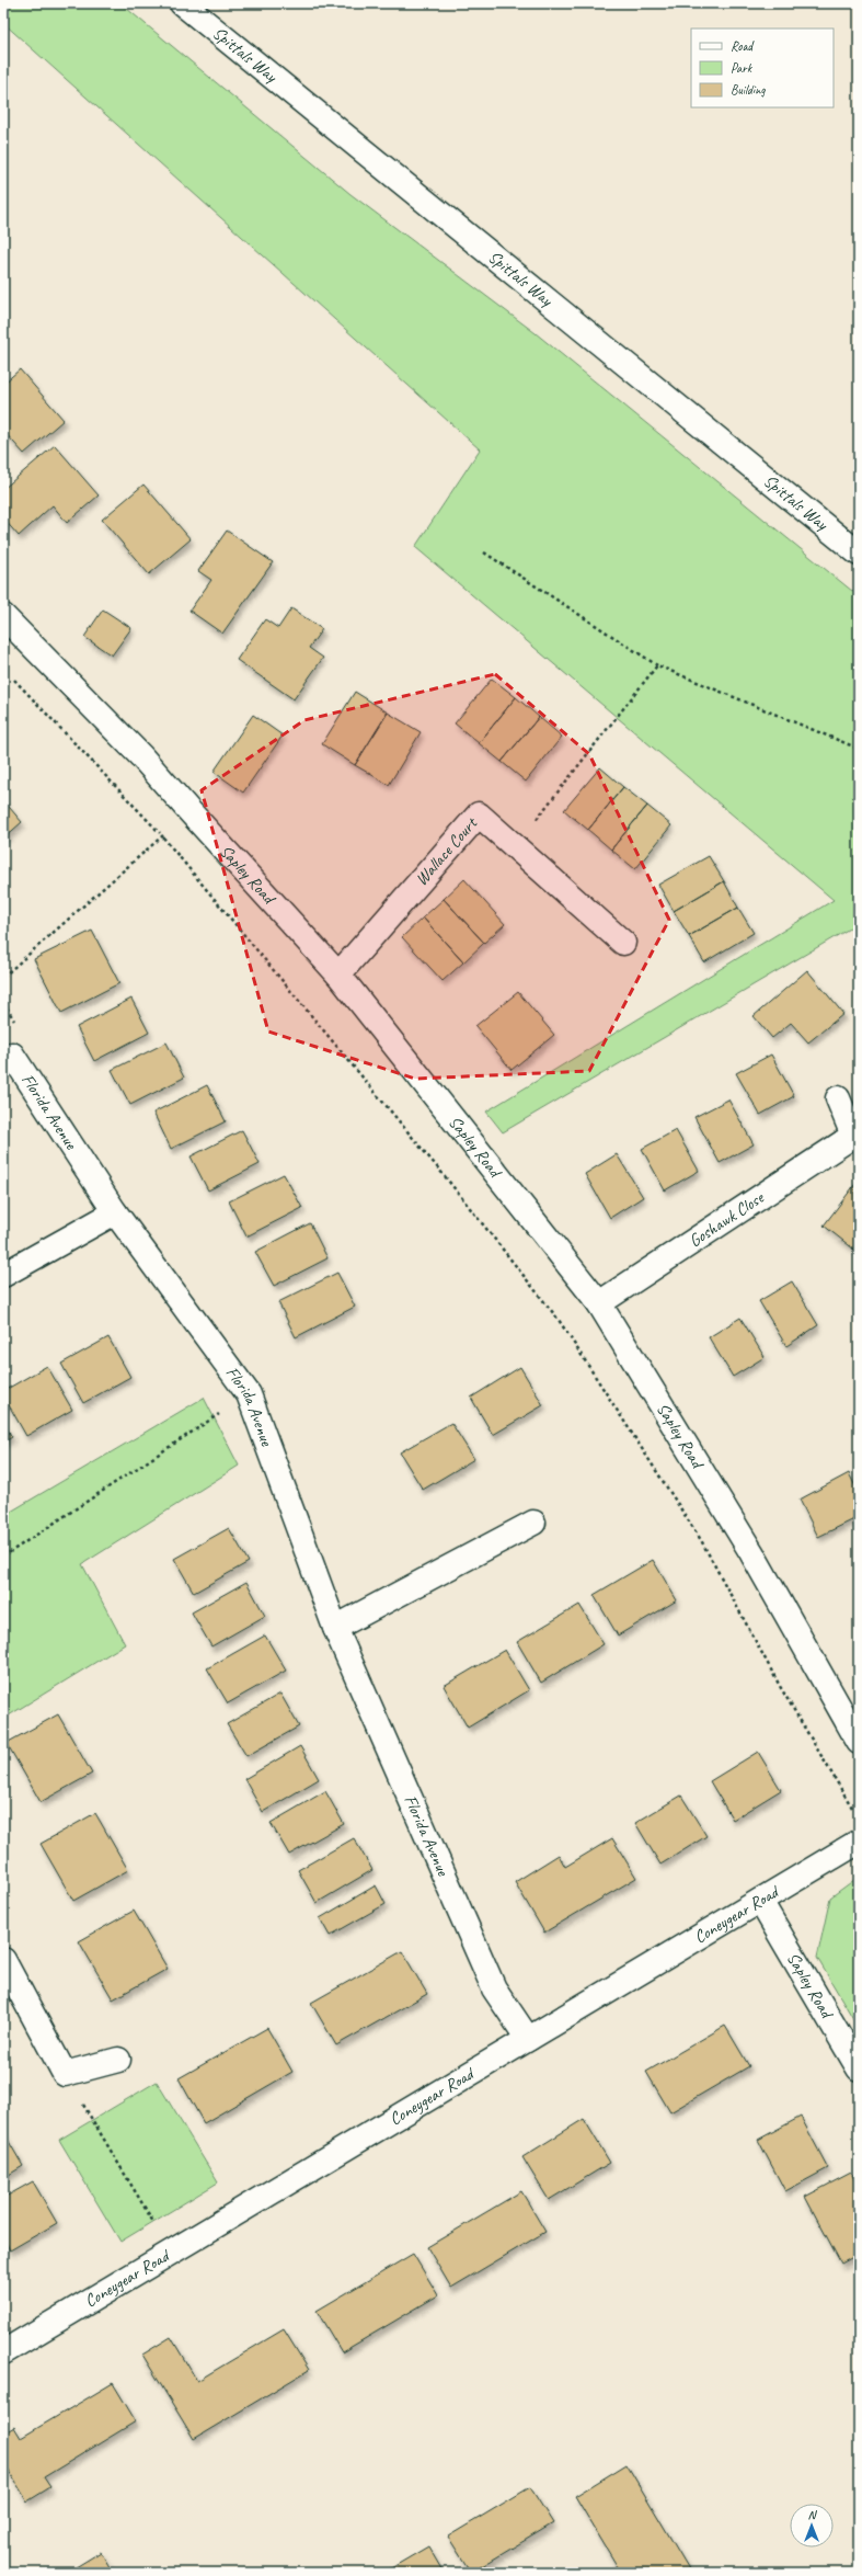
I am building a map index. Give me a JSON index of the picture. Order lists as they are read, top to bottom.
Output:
{
  "streets": {
    "main road": [
      "Spittals Way",
      "Wallace Court",
      "Sapley Road",
      "Florida Avenue",
      "Goshawk Close",
      "Coneygear Road"
    ]
  },
  "crossings": [
    ["Wallace Court", "Sapley Road"],
    ["Sapley Road", "Goshawk Close"],
    ["Sapley Road", "Coneygear Road"],
    ["Florida Avenue", "Coneygear Road"]
  ],
  "legend": ["Road", "Park", "Building"],
  "north": "top"
}
